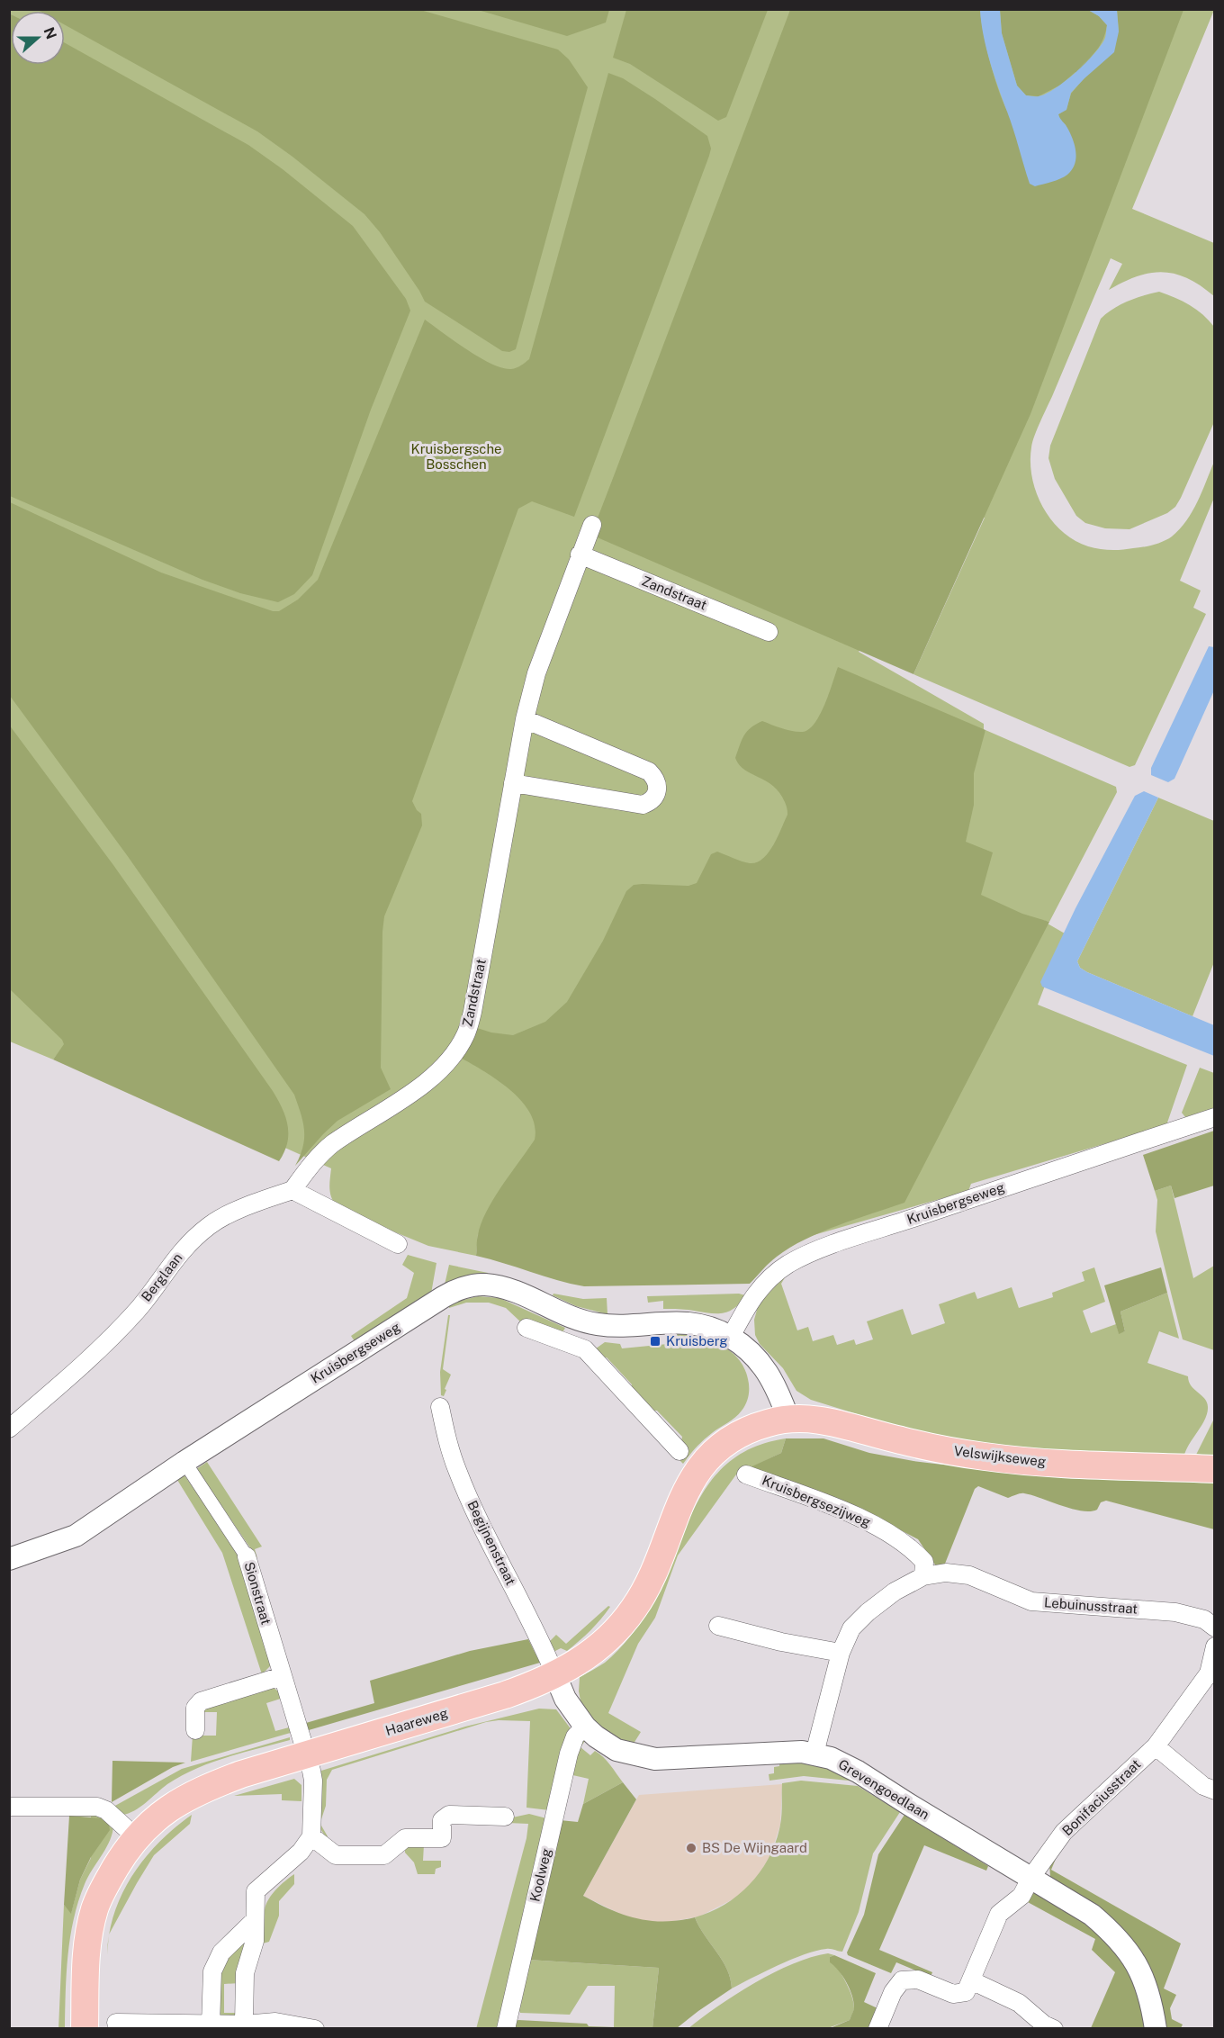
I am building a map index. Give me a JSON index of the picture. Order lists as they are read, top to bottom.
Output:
{
  "streets": {
    "main road": ["Velswijkseweg", "Haareweg"],
    "street": [
      "Zandstraat",
      "Kruisbergseweg",
      "Berglaan",
      "Kruisbergsezijweg",
      "Begijnenstraat",
      "Sionstraat",
      "Lebuinusstraat",
      "Grevengoedlaan",
      "Bonifaciusstraat",
      "Koolweg"
    ]
  },
  "crossings": [
    ["Zandstraat", "Berglaan"],
    ["Kruisbergseweg", "Velswijkseweg"],
    ["Kruisbergseweg", "Sionstraat"],
    ["Kruisbergseweg", "Haareweg"],
    ["Velswijkseweg", "Haareweg"],
    ["Kruisbergsezijweg", "Lebuinusstraat"],
    ["Begijnenstraat", "Haareweg"],
    ["Begijnenstraat", "Grevengoedlaan"],
    ["Sionstraat", "Haareweg"],
    ["Lebuinusstraat", "Grevengoedlaan"],
    ["Haareweg", "Grevengoedlaan"],
    ["Grevengoedlaan", "Bonifaciusstraat"],
    ["Grevengoedlaan", "Koolweg"]
  ],
  "parks": ["Kruisbergsche Bosschen"],
  "places": {
    "transit": ["Kruisberg"],
    "other": ["BS De Wijngaard"]
  },
  "north": "right"
}
